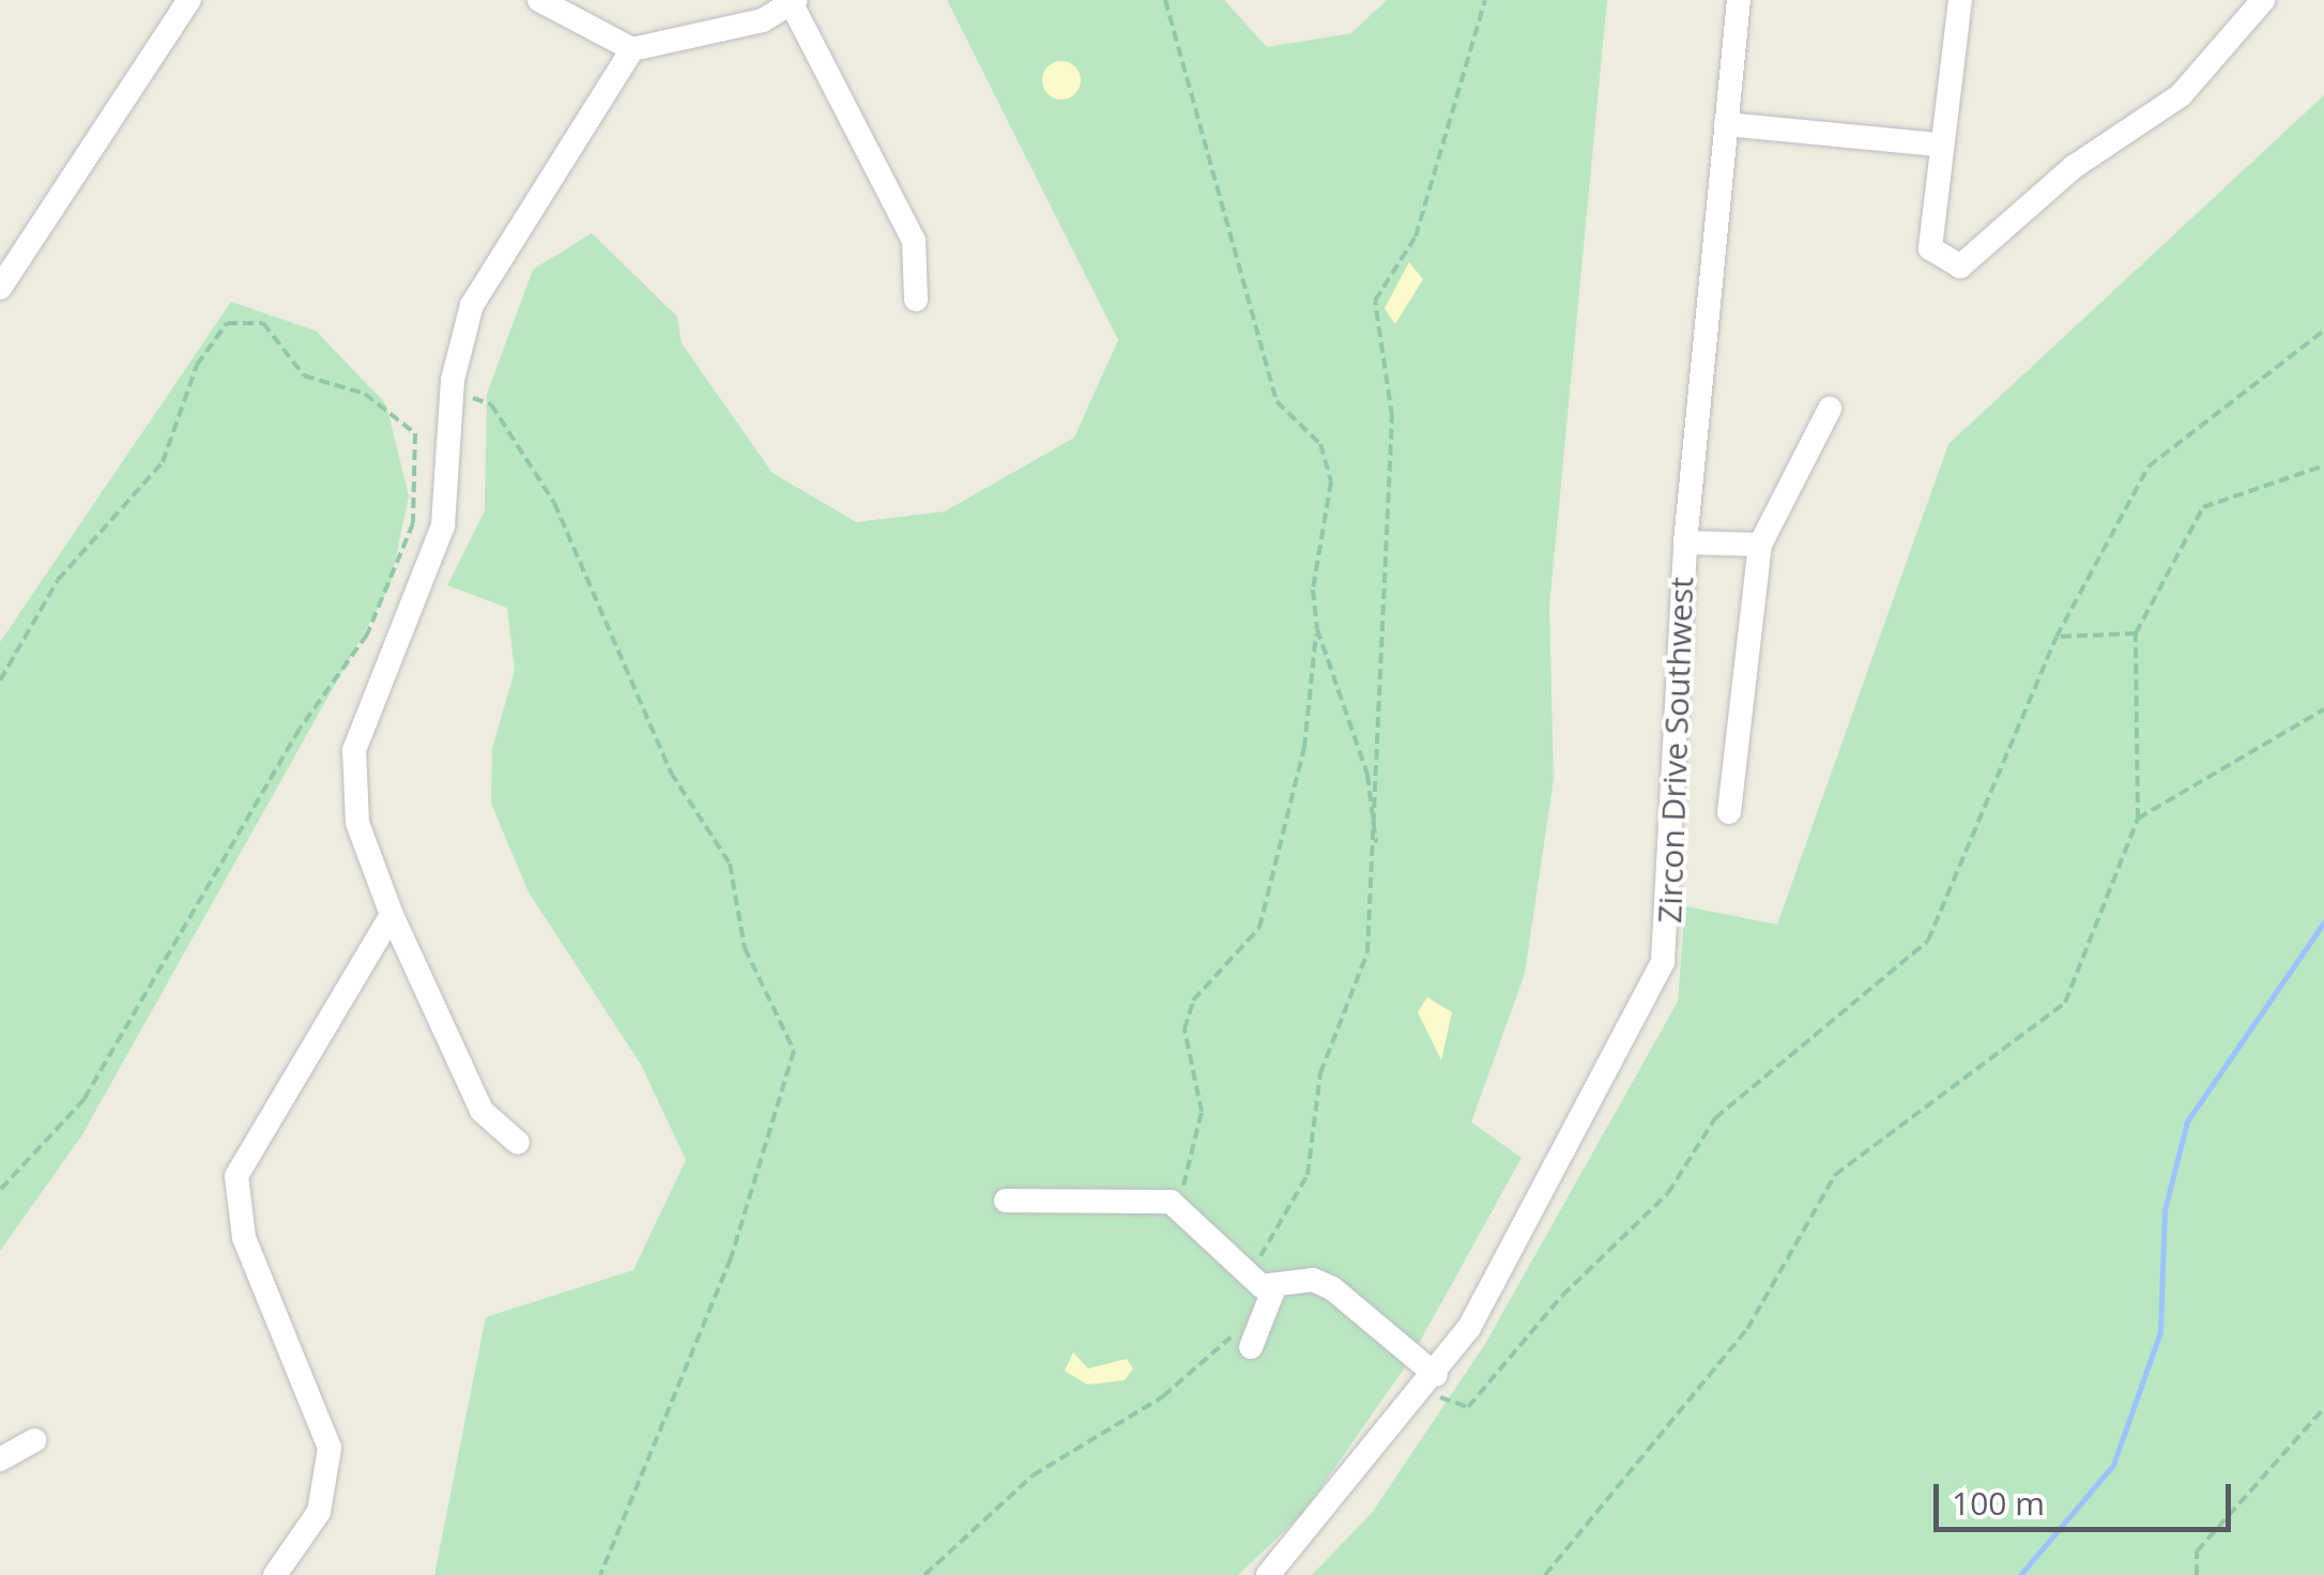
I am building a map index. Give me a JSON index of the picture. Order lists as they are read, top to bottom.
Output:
{
  "streets": {
    "street": ["Zircon Drive Southwest"]
  },
  "scale_bar": "100 m"
}
